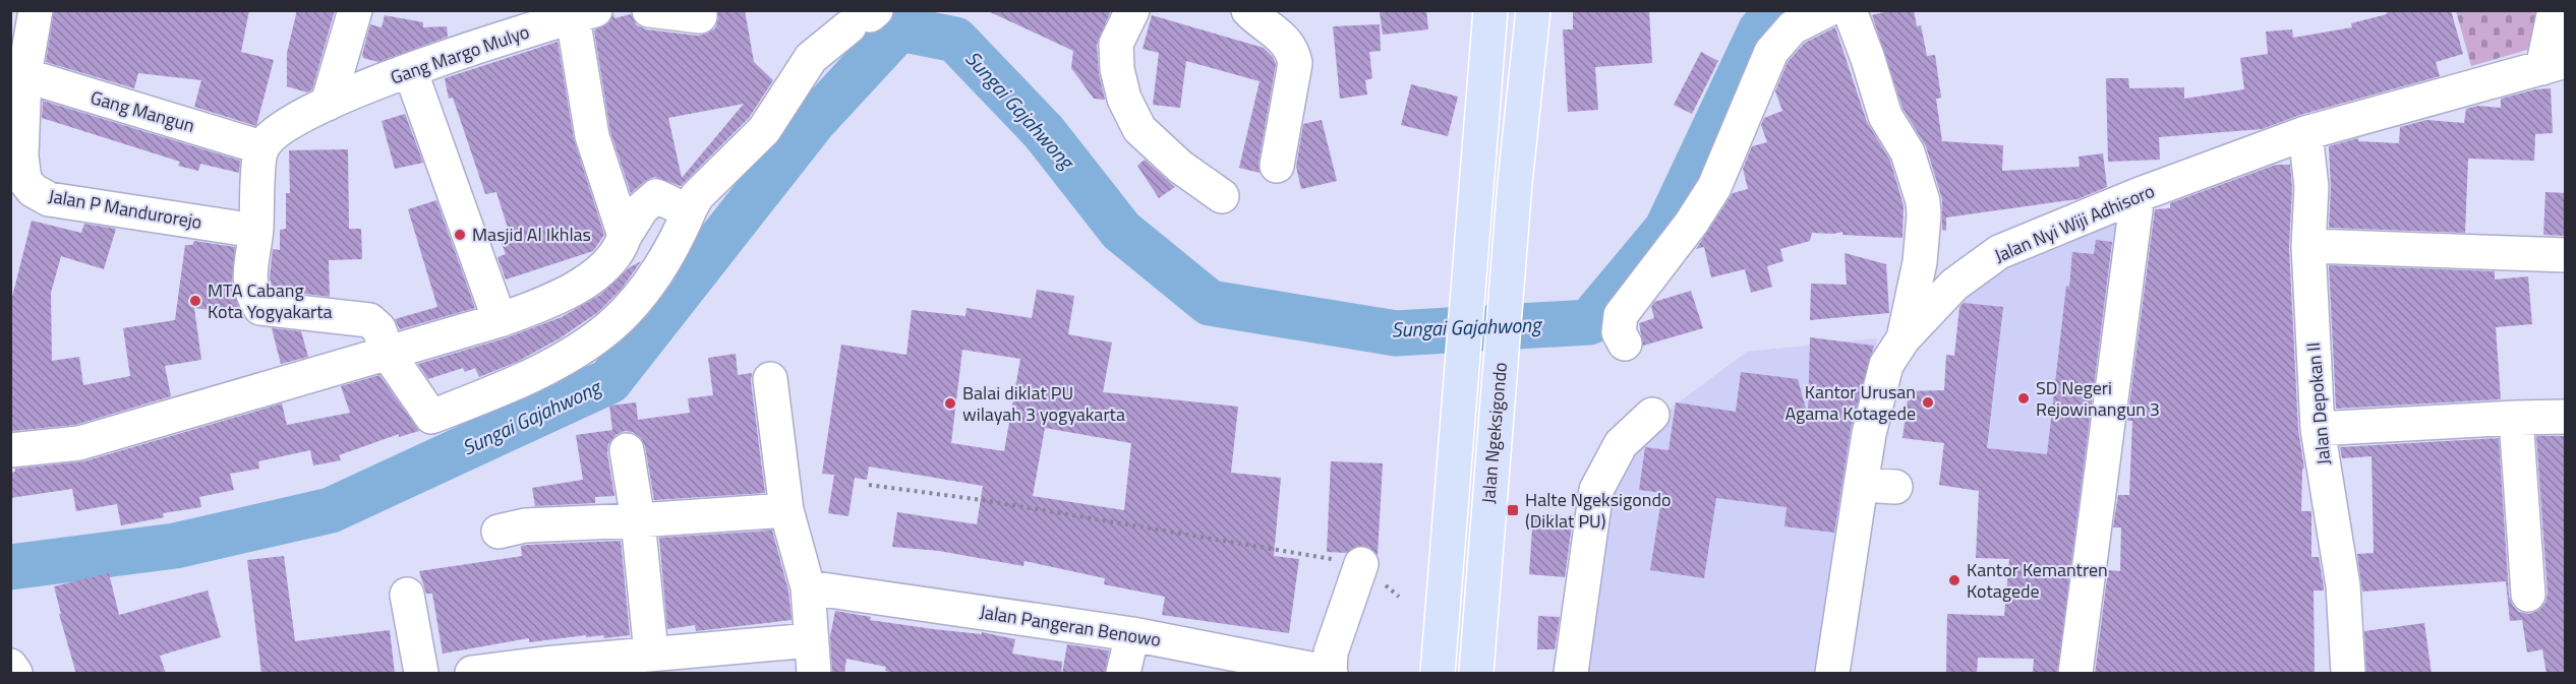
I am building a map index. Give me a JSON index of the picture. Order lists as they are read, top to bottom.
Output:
{
  "streets": {
    "main road": ["Jalan Ngeksigondo"],
    "street": [
      "Gang Margo Mulyo",
      "Gang Mangun",
      "Jalan P Mandurorejo",
      "Jalan Nyi Wiji Adhisoro",
      "Jalan Depokan II",
      "Jalan Pangeran Benowo"
    ]
  },
  "crossings": [
    ["Gang Margo Mulyo", "Gang Mangun"],
    ["Gang Mangun", "Jalan P Mandurorejo"],
    ["Jalan Nyi Wiji Adhisoro", "Jalan Depokan II"]
  ],
  "water": ["Sungai Gajahwong"],
  "places": {
    "other": [
      "Masjid Al Ikhlas",
      "MTA Cabang Kota Yogyakarta",
      "SD Negeri Rejowinangun 3",
      "Kantor Urusan Agama Kotagede",
      "Balai diklat PU wilayah 3 yogyakarta",
      "Kantor Kemantren Kotagede"
    ],
    "transit": ["Halte Ngeksigondo (Diklat PU)"]
  }
}
